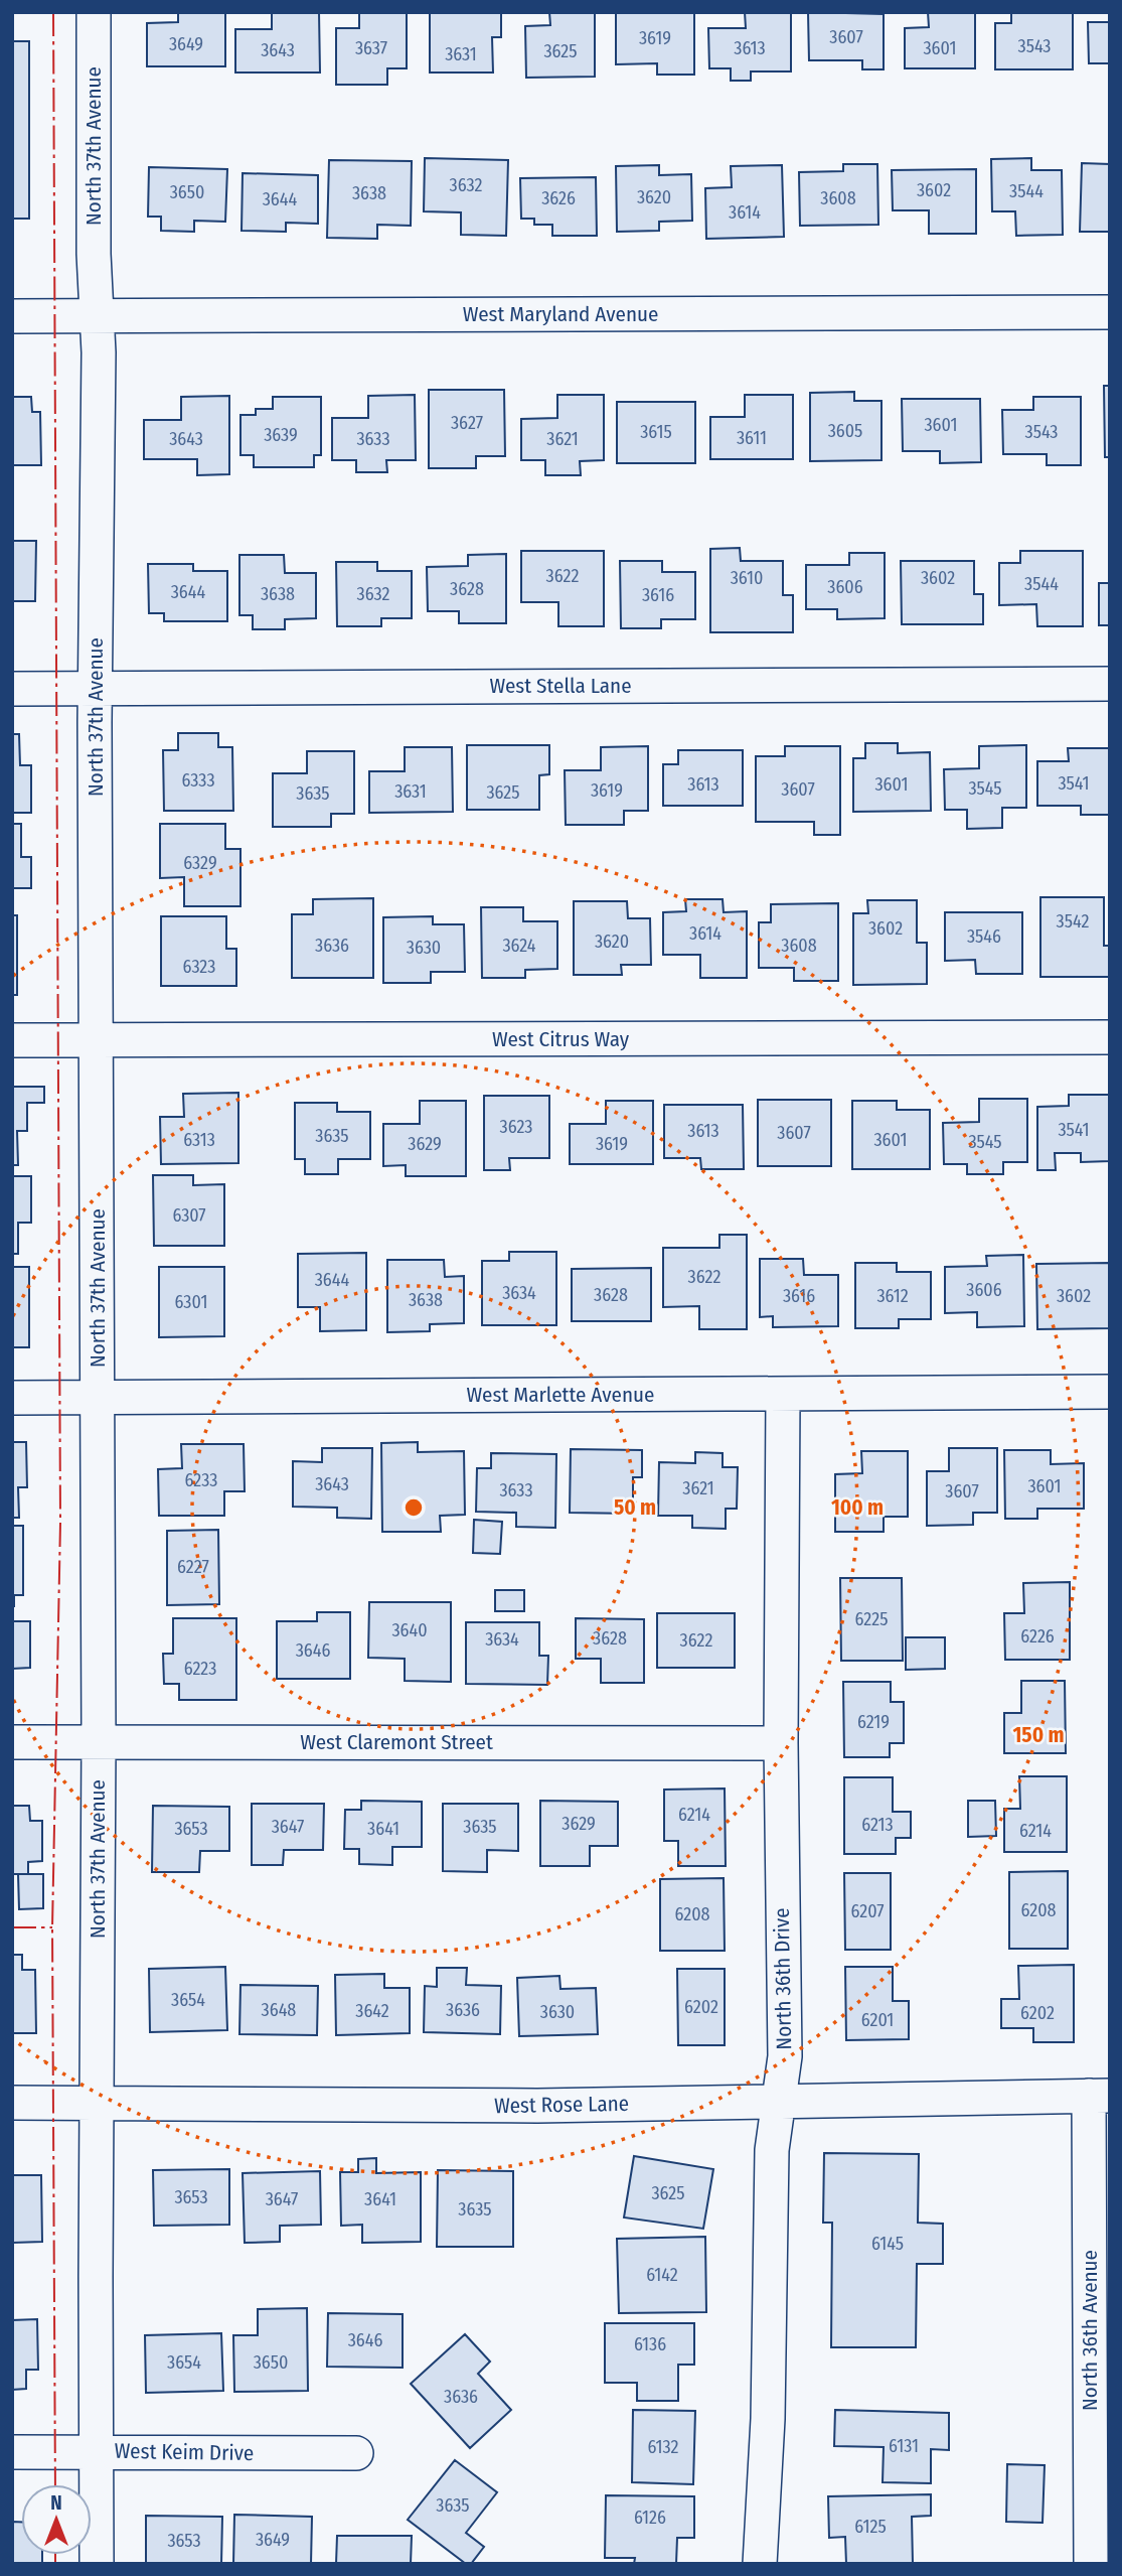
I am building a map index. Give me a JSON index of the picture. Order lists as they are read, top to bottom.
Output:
{
  "streets": {
    "street": [
      "North 37th Avenue",
      "West Maryland Avenue",
      "West Stella Lane",
      "West Citrus Way",
      "West Marlette Avenue",
      "West Claremont Street",
      "North 36th Drive",
      "West Rose Lane",
      "North 36th Avenue",
      "West Keim Drive"
    ]
  },
  "crossings": [
    ["North 37th Avenue", "West Maryland Avenue"],
    ["North 37th Avenue", "West Stella Lane"],
    ["North 37th Avenue", "West Citrus Way"],
    ["North 37th Avenue", "West Marlette Avenue"],
    ["North 37th Avenue", "West Claremont Street"],
    ["North 37th Avenue", "West Rose Lane"],
    ["North 37th Avenue", "West Keim Drive"],
    ["West Marlette Avenue", "North 36th Drive"],
    ["West Claremont Street", "North 36th Drive"],
    ["North 36th Drive", "West Rose Lane"],
    ["West Rose Lane", "North 36th Avenue"]
  ],
  "house_numbers": [
    "3607",
    "3619",
    "3649",
    "3543",
    "3637",
    "3613",
    "3601",
    "3643",
    "3625",
    "3631",
    "3632",
    "3602",
    "3544",
    "3650",
    "3638",
    "3620",
    "3626",
    "3608",
    "3644",
    "3614",
    "3627",
    "3601",
    "3605",
    "3615",
    "3543",
    "3639",
    "3611",
    "3643",
    "3633",
    "3621",
    "3622",
    "3610",
    "3602",
    "3544",
    "3606",
    "3628",
    "3644",
    "3638",
    "3632",
    "3616",
    "6333",
    "3541",
    "3613",
    "3601",
    "3545",
    "3607",
    "3619",
    "3631",
    "3625",
    "3635",
    "6329",
    "3542",
    "3602",
    "3614",
    "3546",
    "3620",
    "3636",
    "3624",
    "3608",
    "3630",
    "6323",
    "3623",
    "3541",
    "3613",
    "3607",
    "3635",
    "6313",
    "3601",
    "3545",
    "3629",
    "3619",
    "6307",
    "3622",
    "3644",
    "3606",
    "3634",
    "3628",
    "3616",
    "3612",
    "3602",
    "3638",
    "6301",
    "6233",
    "3643",
    "3601",
    "3621",
    "3633",
    "3607",
    "6227",
    "6225",
    "3640",
    "6226",
    "3628",
    "3634",
    "3622",
    "3646",
    "6223",
    "6219",
    "6214",
    "3629",
    "6213",
    "3647",
    "3635",
    "3653",
    "3641",
    "6214",
    "6208",
    "6207",
    "6208",
    "3654",
    "6202",
    "3648",
    "3636",
    "3642",
    "3630",
    "6202",
    "6201",
    "3625",
    "3653",
    "3647",
    "3641",
    "3635",
    "6145",
    "6142",
    "3646",
    "6136",
    "3654",
    "3650",
    "3636",
    "6131",
    "6132",
    "3635",
    "6126",
    "6125",
    "3649",
    "3653"
  ],
  "north": "top",
  "rings": ["50 m", "100 m", "150 m"]
}
